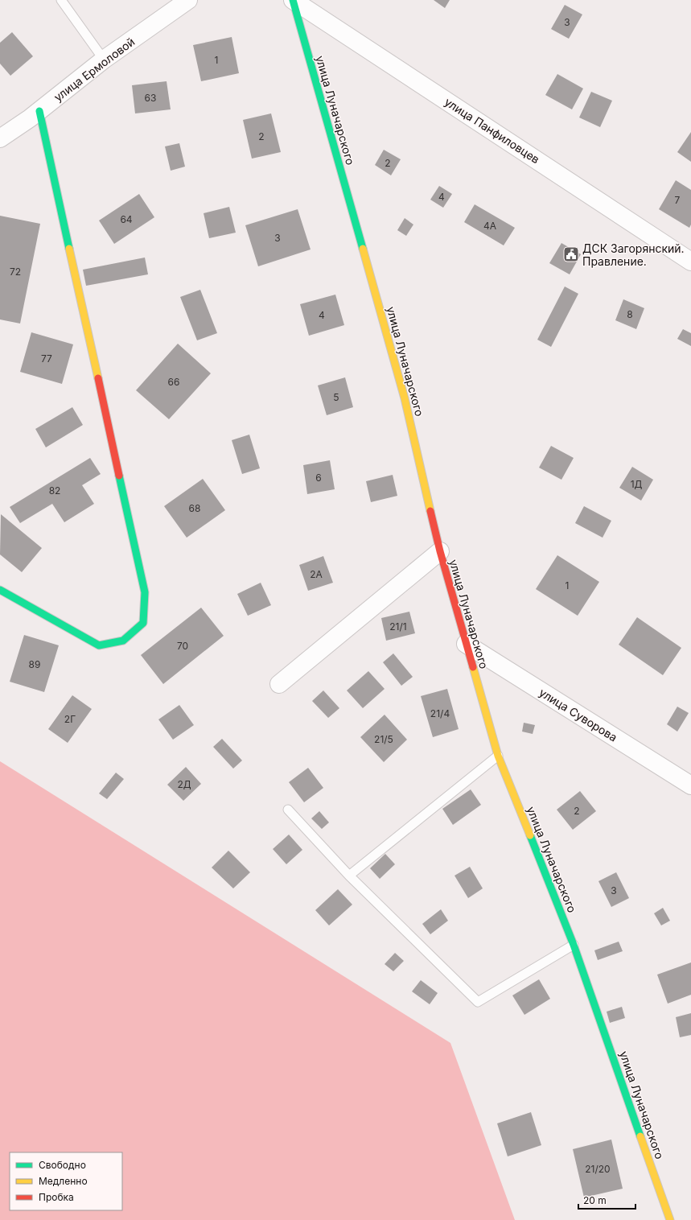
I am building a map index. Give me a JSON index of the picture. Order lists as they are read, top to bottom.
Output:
{
  "streets": {
    "street": [
      "улица Ермоловой",
      "улица Луначарского",
      "улица Панфиловцев",
      "улица Суворова"
    ]
  },
  "crossings": [
    ["улица Луначарского", "улица Панфиловцев"],
    ["улица Луначарского", "улица Суворова"]
  ],
  "places": {
    "public building": ["ДСК Загорянский. Правление."]
  },
  "house_numbers": [
    "3",
    "1",
    "63",
    "2",
    "2",
    "4",
    "7",
    "64",
    "4А",
    "3",
    "72",
    "8",
    "4",
    "77",
    "66",
    "5",
    "6",
    "1Д",
    "82",
    "68",
    "2А",
    "1",
    "21/1",
    "70",
    "89",
    "21/4",
    "2Г",
    "21/5",
    "2Д",
    "2",
    "3",
    "21/20"
  ],
  "legend": ["Свободно", "Медленно", "Пробка"],
  "scale_bar": "20 m"
}
